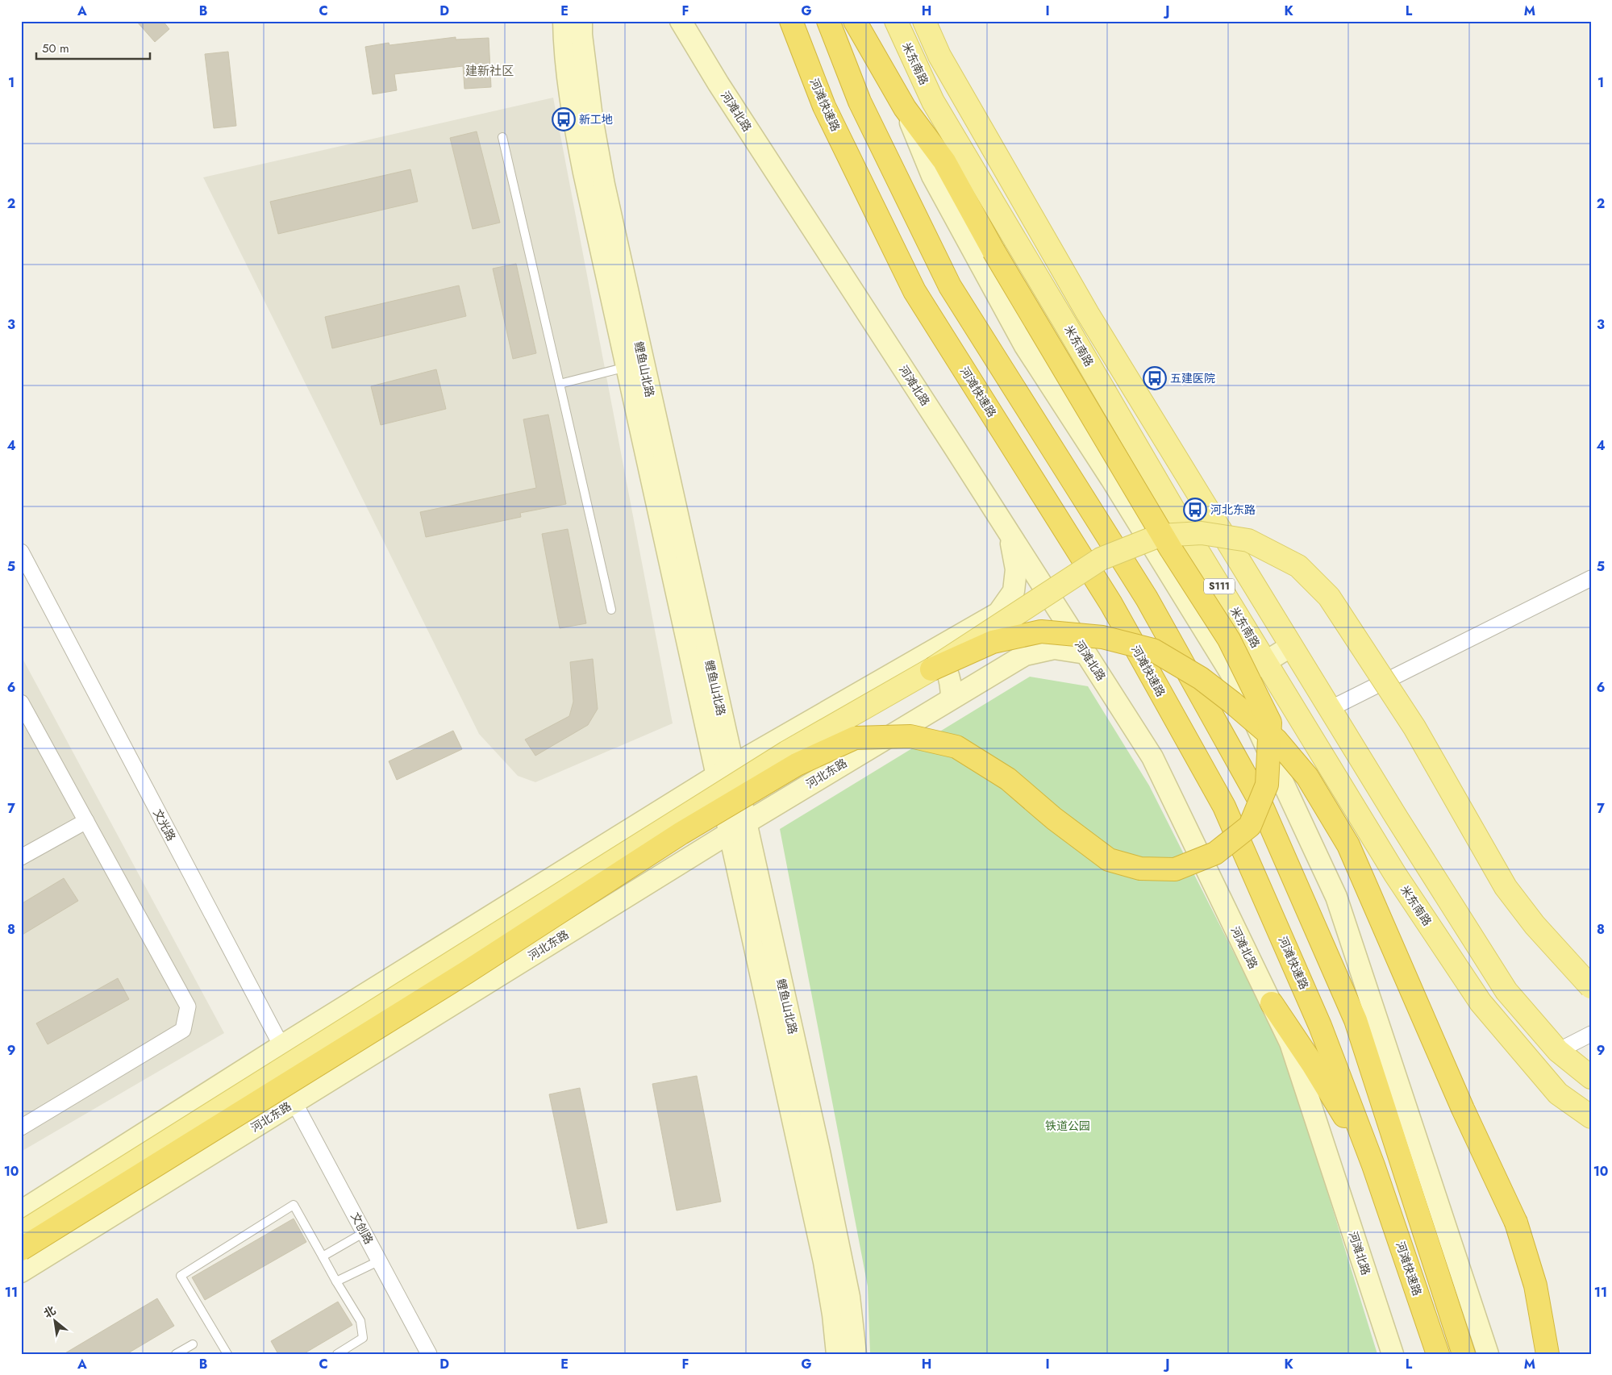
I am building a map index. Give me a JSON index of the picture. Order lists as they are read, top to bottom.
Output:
{
  "streets": {
    "highway": ["河滩快速路"],
    "main road": [
      "米东南路",
      "河滩北路",
      "鲤鱼山北路",
      "S111",
      "河北东路"
    ],
    "street": ["文光路", "文创路"]
  },
  "crossings": [
    ["河滩北路", "河北东路"],
    ["鲤鱼山北路", "河北东路"],
    ["河北东路", "文光路"],
    ["河北东路", "文创路"],
    ["文光路", "文创路"]
  ],
  "districts": ["建新社区"],
  "parks": ["铁道公园"],
  "places": {
    "bus stop": ["新工地", "五建医院", "河北东路"]
  },
  "scale_bar": "50 m",
  "north": "top left",
  "grid": {
    "columns": [
      "A",
      "B",
      "C",
      "D",
      "E",
      "F",
      "G",
      "H",
      "I",
      "J",
      "K",
      "L",
      "M"
    ],
    "rows": [
      "1",
      "2",
      "3",
      "4",
      "5",
      "6",
      "7",
      "8",
      "9",
      "10",
      "11"
    ]
  }
}
